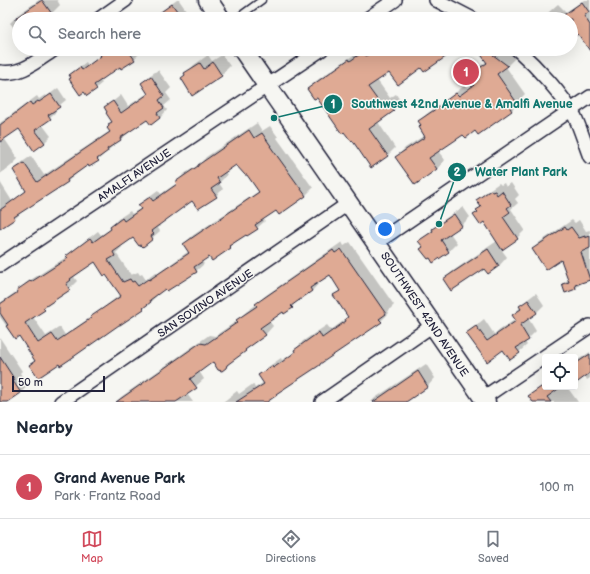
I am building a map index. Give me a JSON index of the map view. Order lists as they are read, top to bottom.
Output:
{
  "streets": {
    "main road": ["SOUTHWEST 42ND AVENUE"],
    "street": ["AMALFI AVENUE", "SAN SOVINO AVENUE"]
  },
  "crossings": [
    ["AMALFI AVENUE", "SOUTHWEST 42ND AVENUE"],
    ["SAN SOVINO AVENUE", "SOUTHWEST 42ND AVENUE"]
  ],
  "places": ["Southwest 42nd Avenue & Amalfi Avenue", "Water Plant Park"],
  "scale_bar": "50 m",
  "page": {
    "search": "Search here",
    "pins": "1",
    "scale": "50 m",
    "heading": "Nearby",
    "list": [
      {
        "mark": "1",
        "name": "Grand Avenue Park",
        "note": "Park · Frantz Road",
        "value": "100 m"
      }
    ],
    "nav": ["Map", "Directions", "Saved"]
  }
}
